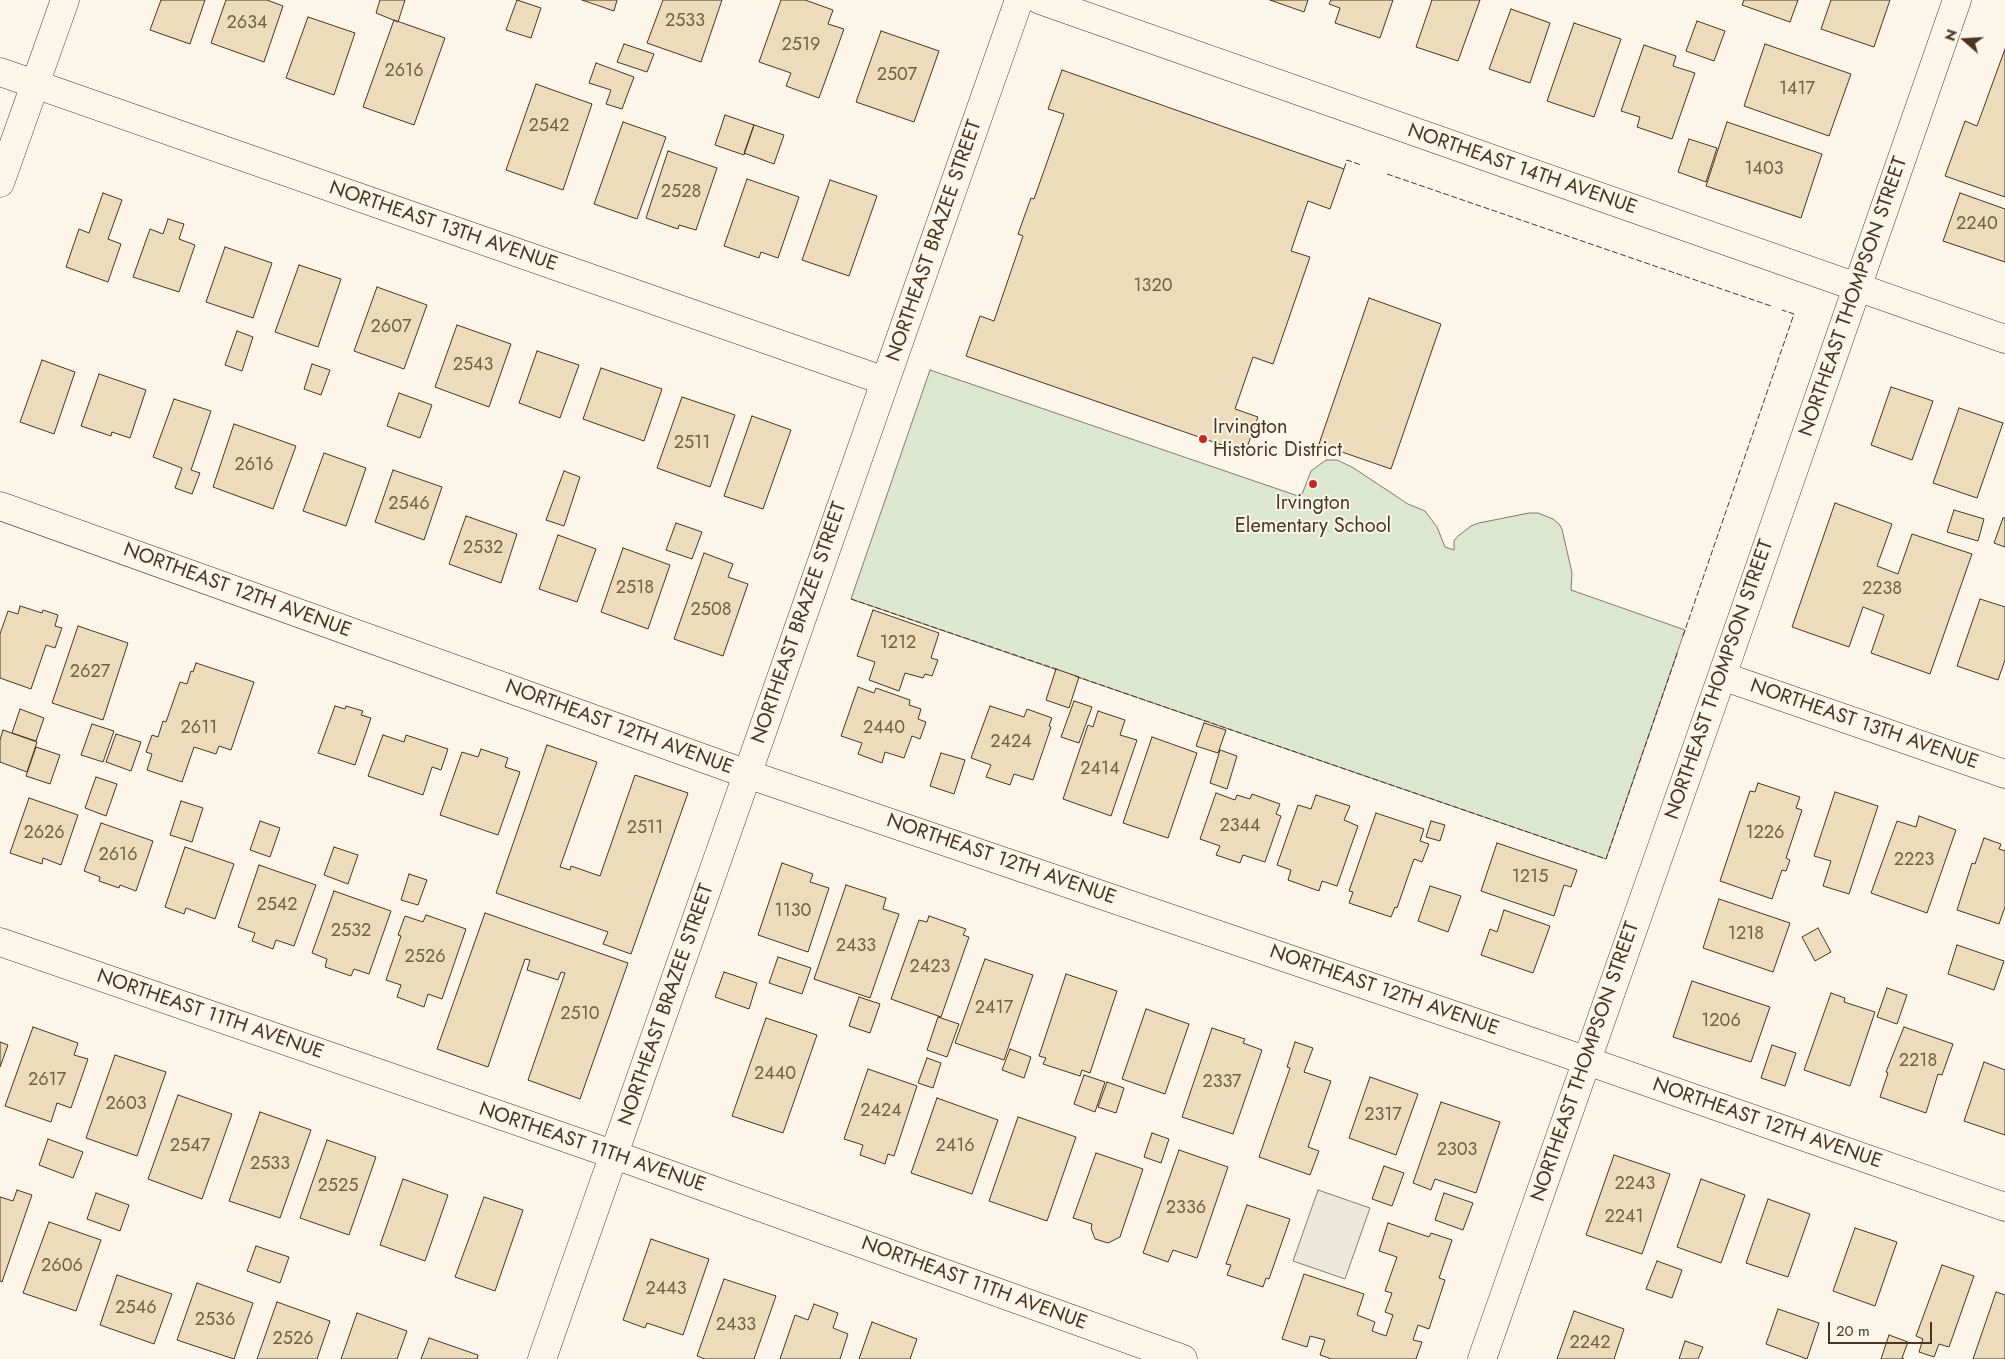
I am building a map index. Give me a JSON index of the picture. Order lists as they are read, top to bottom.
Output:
{
  "streets": {
    "street": [
      "NORTHEAST 14TH AVENUE",
      "NORTHEAST 13TH AVENUE",
      "NORTHEAST BRAZEE STREET",
      "NORTHEAST THOMPSON STREET",
      "NORTHEAST 12TH AVENUE",
      "NORTHEAST 11TH AVENUE"
    ]
  },
  "crossings": [
    ["NORTHEAST 14TH AVENUE", "NORTHEAST THOMPSON STREET"],
    ["NORTHEAST 13TH AVENUE", "NORTHEAST BRAZEE STREET"],
    ["NORTHEAST 13TH AVENUE", "NORTHEAST THOMPSON STREET"],
    ["NORTHEAST BRAZEE STREET", "NORTHEAST 12TH AVENUE"],
    ["NORTHEAST BRAZEE STREET", "NORTHEAST 11TH AVENUE"],
    ["NORTHEAST THOMPSON STREET", "NORTHEAST 12TH AVENUE"]
  ],
  "places": ["Irvington Historic District", "Irvington Elementary School"],
  "house_numbers": [
    "2533",
    "2634",
    "2519",
    "2616",
    "2507",
    "1417",
    "2542",
    "1403",
    "2528",
    "2240",
    "1320",
    "2607",
    "2543",
    "2511",
    "2616",
    "2546",
    "2532",
    "2518",
    "2238",
    "2508",
    "1212",
    "2627",
    "2611",
    "2440",
    "2424",
    "2414",
    "2344",
    "2511",
    "2626",
    "1226",
    "2616",
    "2223",
    "1215",
    "2542",
    "1130",
    "2532",
    "1218",
    "2433",
    "2526",
    "2423",
    "2417",
    "2510",
    "1206",
    "2218",
    "2440",
    "2617",
    "2337",
    "2603",
    "2424",
    "2317",
    "2547",
    "2416",
    "2303",
    "2533",
    "2243",
    "2525",
    "2336",
    "2241",
    "2606",
    "2443",
    "2546",
    "2536",
    "2433",
    "2526",
    "2242"
  ],
  "scale_bar": "20 m",
  "north": "left"
}
